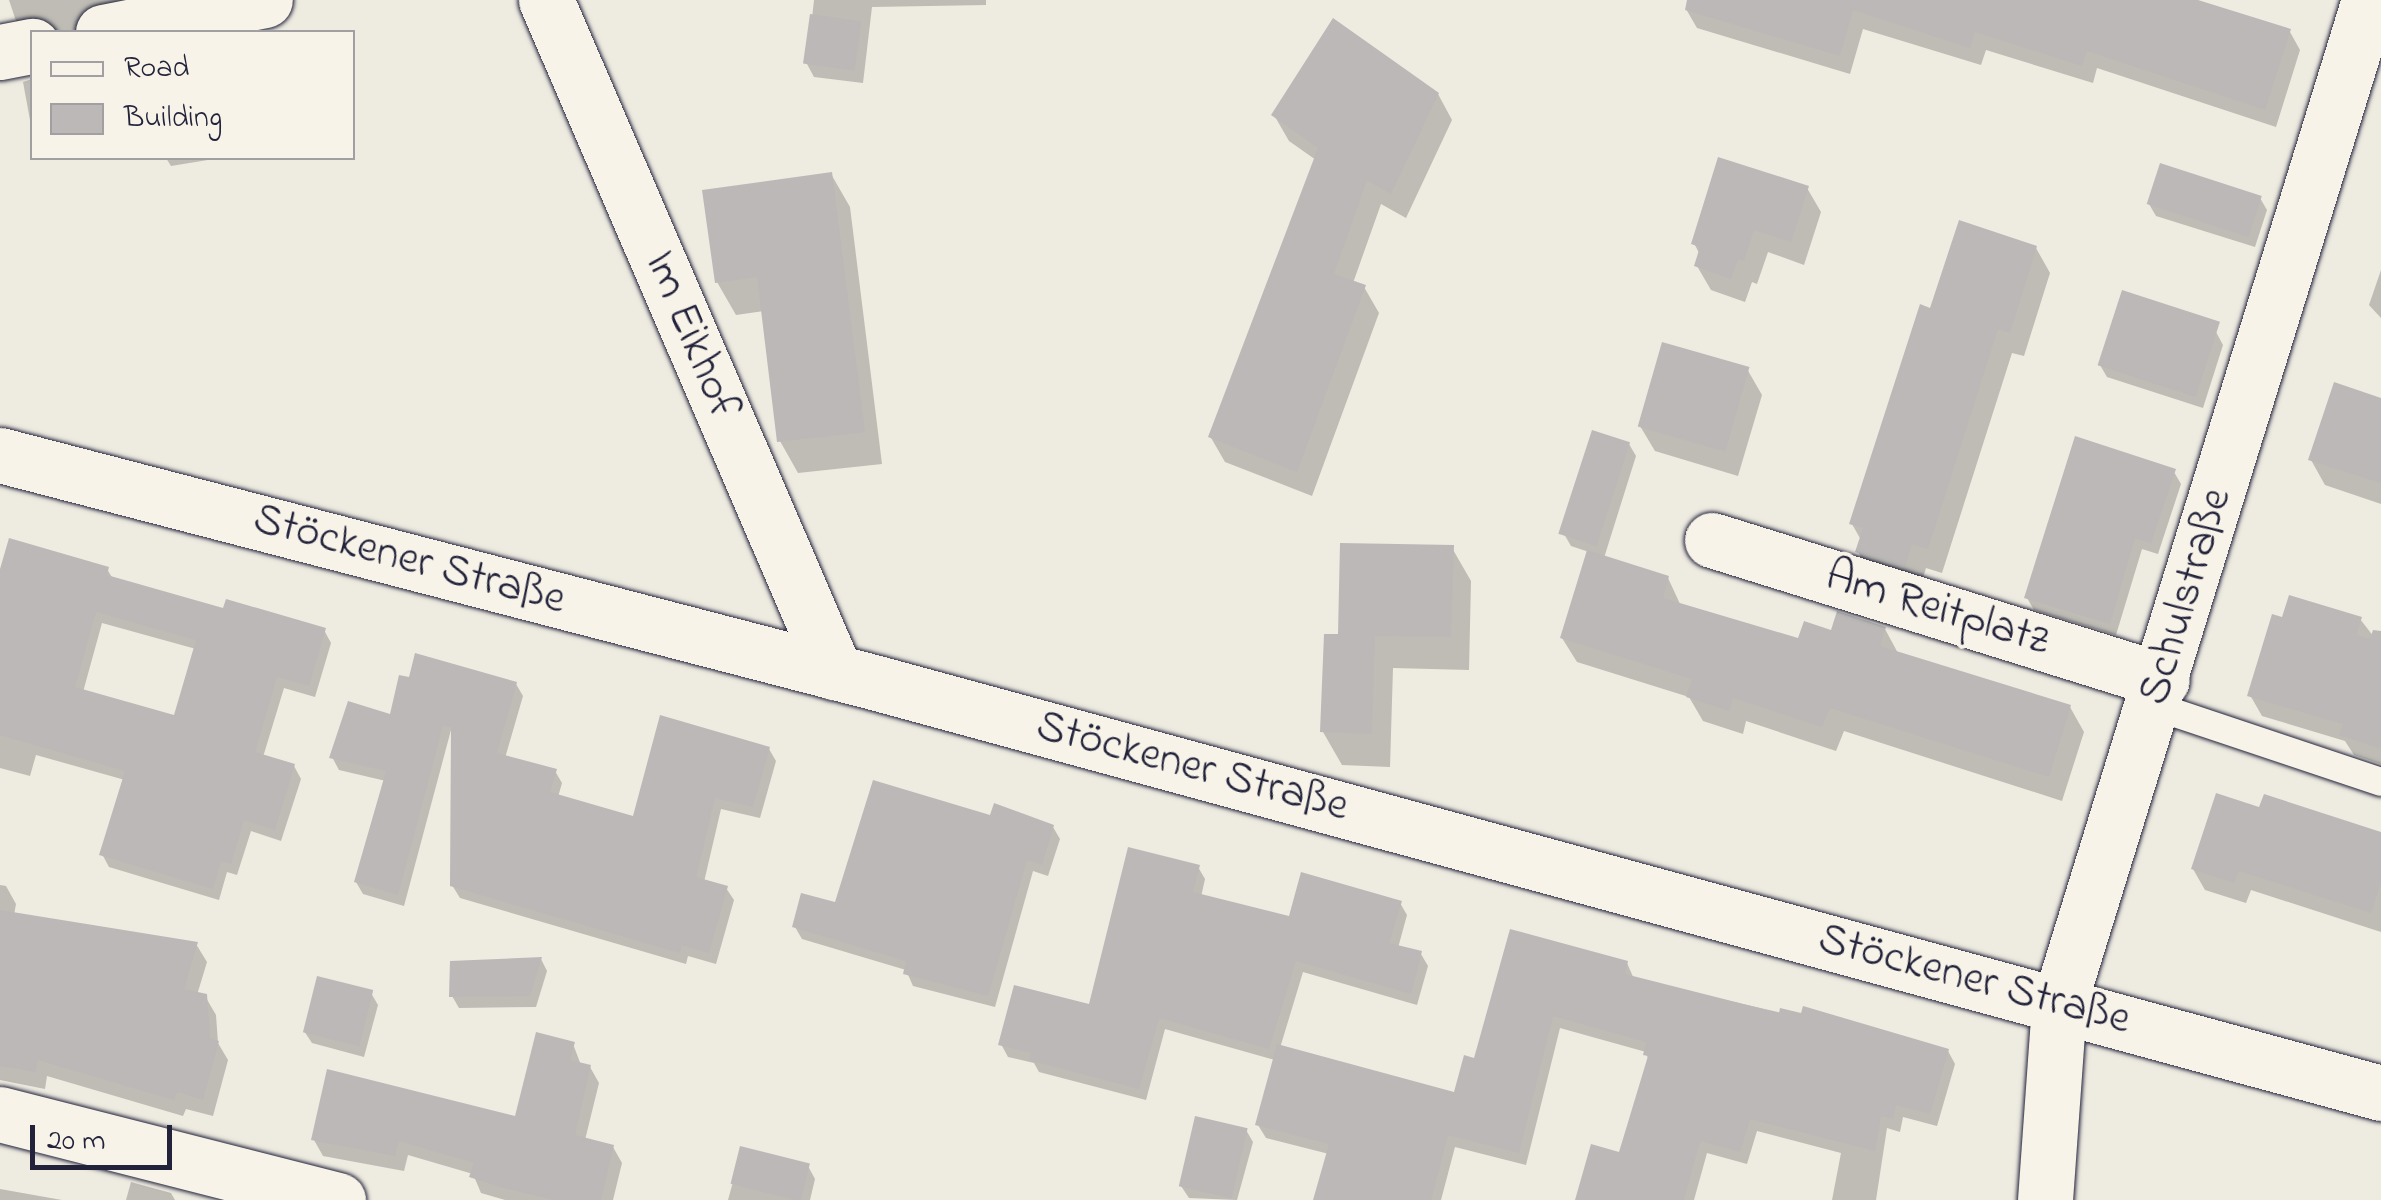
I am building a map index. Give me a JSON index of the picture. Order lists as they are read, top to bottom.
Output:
{
  "streets": {
    "street": [
      "Im Eikhof",
      "Stöckener Straße",
      "Schulstraße",
      "Am Reitplatz"
    ]
  },
  "crossings": [
    ["Im Eikhof", "Stöckener Straße"],
    ["Stöckener Straße", "Schulstraße"],
    ["Schulstraße", "Am Reitplatz"]
  ],
  "legend": ["Road", "Building"],
  "scale_bar": "20 m"
}
